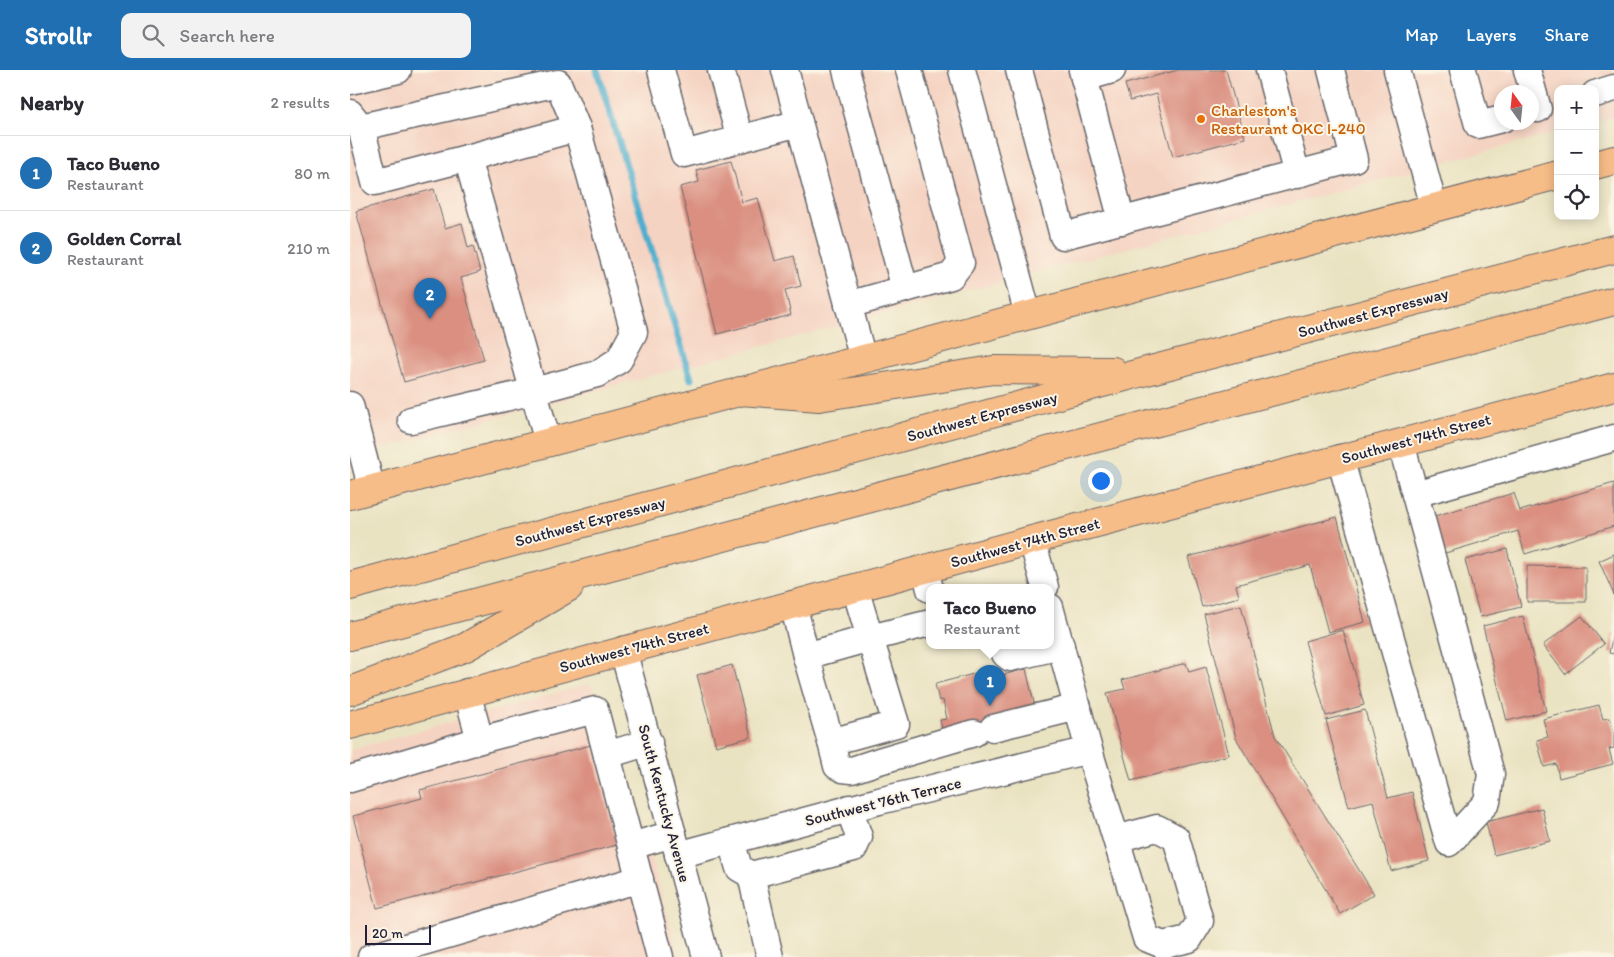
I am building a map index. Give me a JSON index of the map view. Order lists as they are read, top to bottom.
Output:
{
  "streets": {
    "main road": ["Southwest Expressway", "Southwest 74th Street"],
    "street": ["Southwest 76th Terrace", "South Kentucky Avenue"]
  },
  "crossings": [
    ["Southwest 74th Street", "South Kentucky Avenue"],
    ["Southwest 76th Terrace", "South Kentucky Avenue"]
  ],
  "places": ["Charleston's Restaurant OKC I-240"],
  "scale_bar": "20 m",
  "north": "top",
  "page": {
    "header": "Strollr",
    "search": "Search here",
    "nav": ["Map", "Layers", "Share"],
    "heading": ["Nearby", "2 results"],
    "map_buttons": ["+", "−"],
    "list": [
      {
        "mark": "1",
        "name": "Taco Bueno",
        "note": "Restaurant",
        "value": "80 m"
      },
      {
        "mark": "2",
        "name": "Golden Corral",
        "note": "Restaurant",
        "value": "210 m"
      }
    ],
    "pins": ["2", "1"],
    "popup": ["Taco Bueno", "Restaurant"],
    "scale": "20 m"
  }
}
